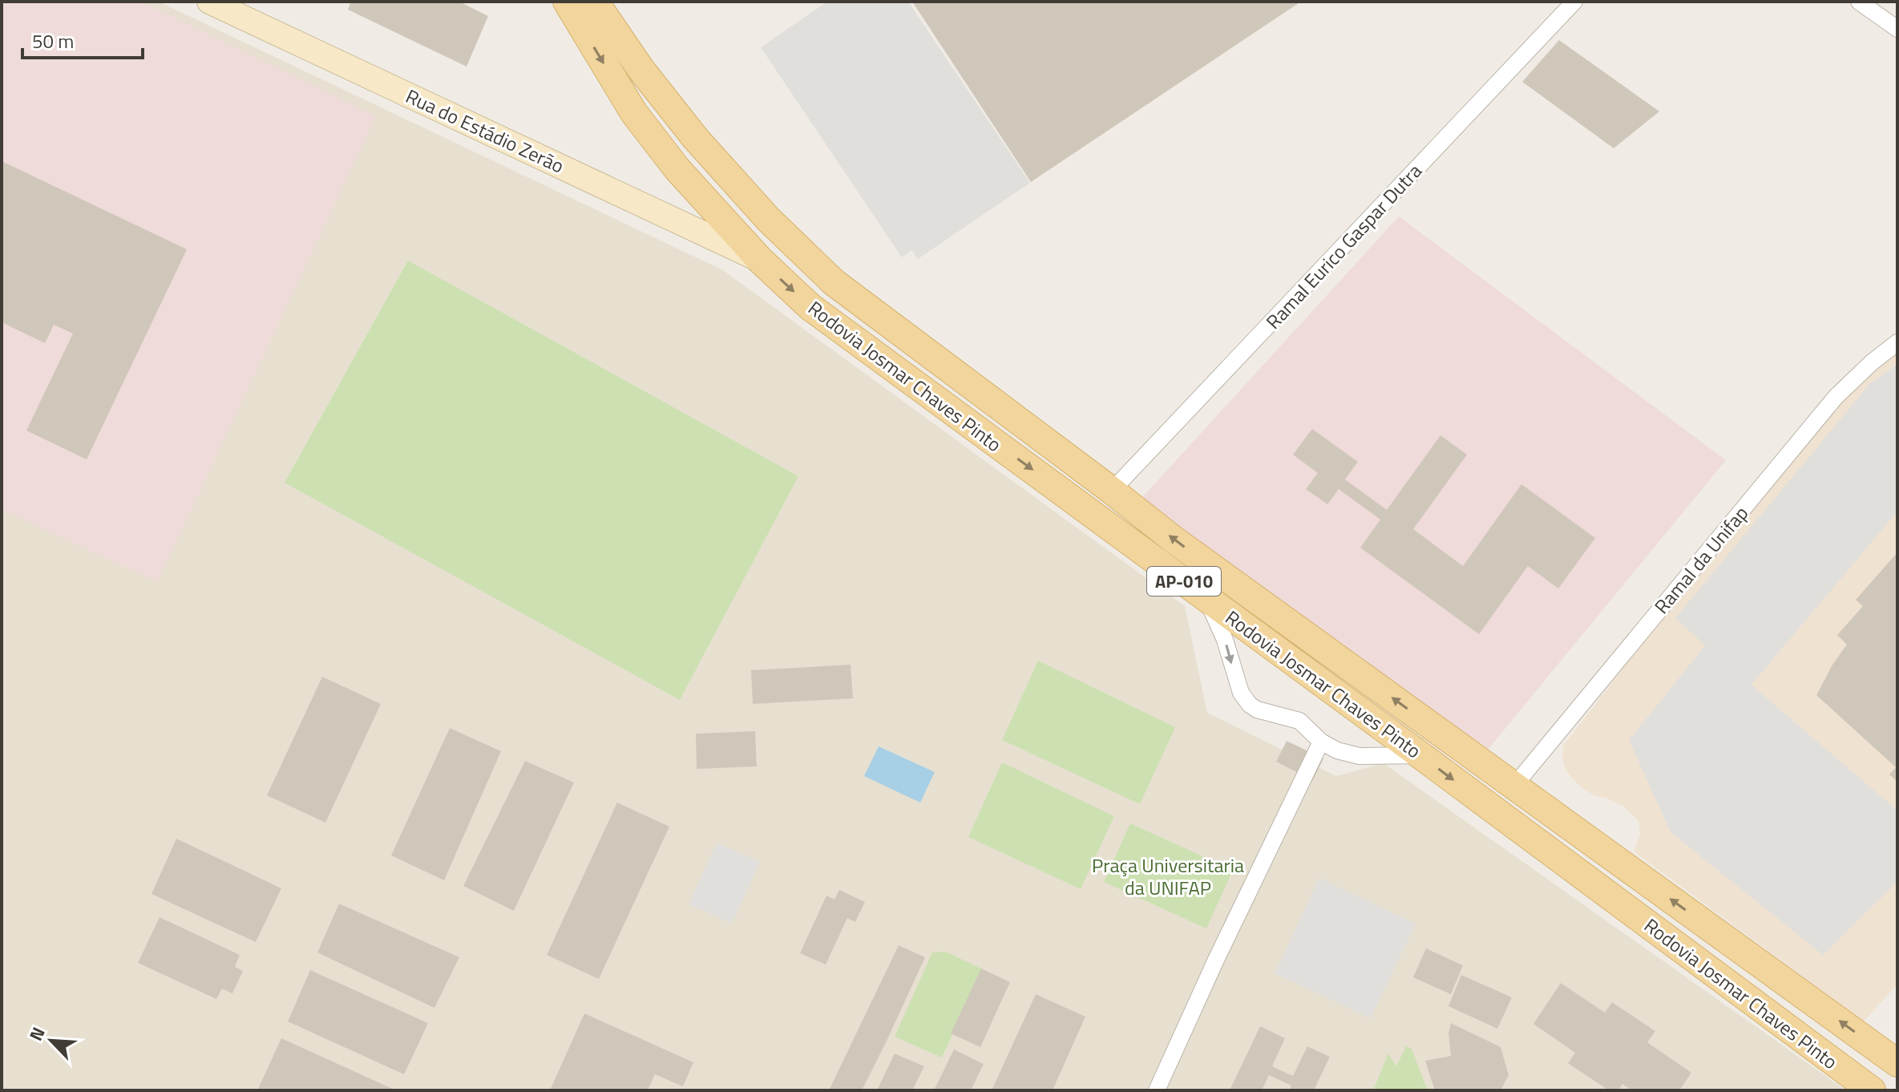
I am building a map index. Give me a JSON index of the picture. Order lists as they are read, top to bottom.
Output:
{
  "streets": {
    "main road": ["Rodovia Josmar Chaves Pinto", "AP-010"],
    "street": ["Rua do Estádio Zerão", "Ramal Eurico Gaspar Dutra", "Ramal da Unifap"]
  },
  "crossings": [
    ["Rua do Estádio Zerão", "Rodovia Josmar Chaves Pinto"],
    ["Ramal Eurico Gaspar Dutra", "Rodovia Josmar Chaves Pinto"],
    ["Rodovia Josmar Chaves Pinto", "Ramal da Unifap"]
  ],
  "parks": ["Praça Universitaria da UNIFAP"],
  "scale_bar": "50 m",
  "north": "top left"
}
